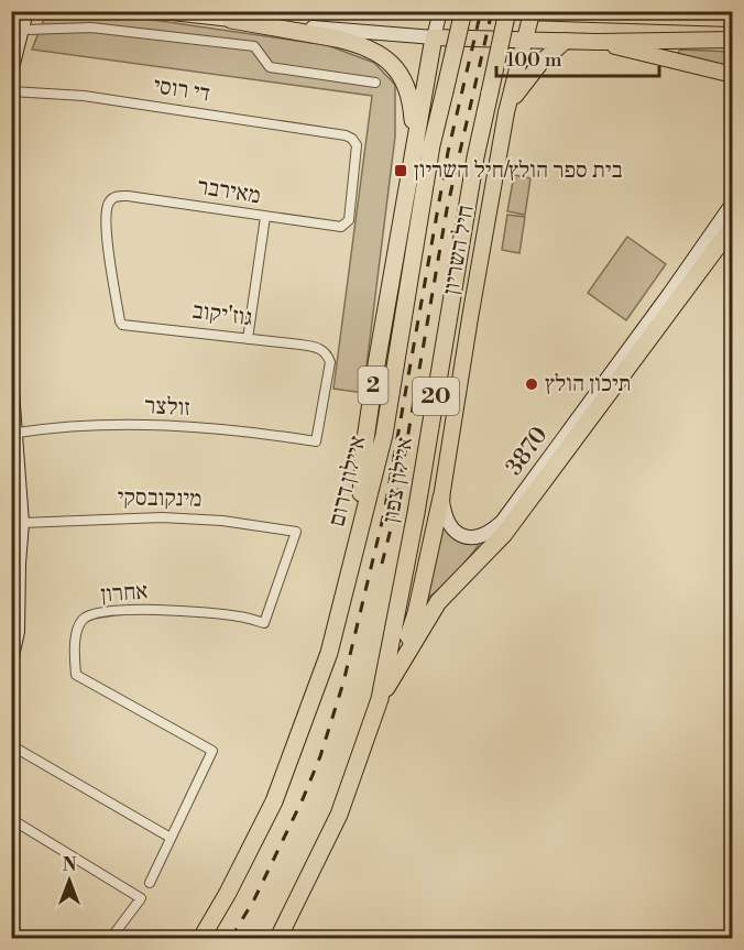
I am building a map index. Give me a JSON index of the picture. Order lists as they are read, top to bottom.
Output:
{
  "streets": {
    "highway": [
      "2",
      "20",
      "איילון צפון",
      "איילון דרום"
    ],
    "main road": ["חיל השריון"],
    "street": [
      "די רוסי",
      "מאירבר",
      "גוז'יקוב",
      "זולצר",
      "3870",
      "מינקובסקי",
      "אחרון"
    ]
  },
  "crossings": [
    ["די רוסי", "מאירבר"],
    ["מאירבר", "גוז'יקוב"],
    ["חיל השריון", "3870"],
    ["גוז'יקוב", "זולצר"],
    ["2", "איילון דרום"],
    ["מינקובסקי", "אחרון"]
  ],
  "places": {
    "transit": ["בית ספר הולץ/חיל השריון"],
    "other": ["תיכון הולץ"]
  },
  "scale_bar": "100 m",
  "north": "top"
}
